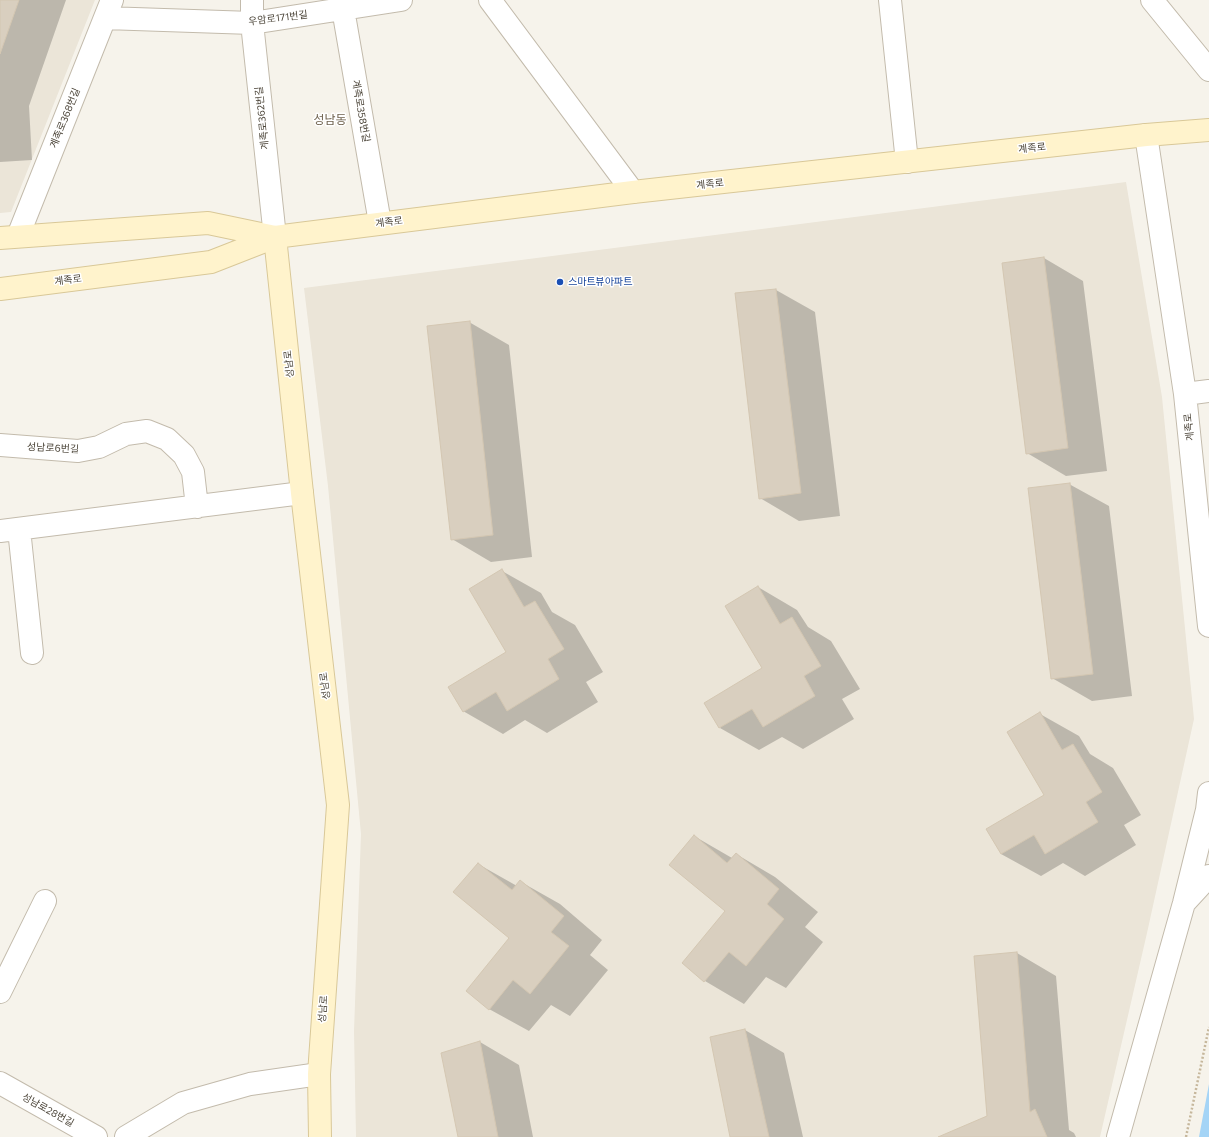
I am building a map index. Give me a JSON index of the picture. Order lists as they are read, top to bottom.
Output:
{
  "streets": {
    "main road": ["계족로", "성남로"],
    "street": [
      "우암로171번길",
      "계족로358번길",
      "계족로368번길",
      "계족로362번길",
      "성남로6번길",
      "성남로28번길"
    ]
  },
  "crossings": [
    ["우암로171번길", "계족로358번길"],
    ["우암로171번길", "계족로368번길"],
    ["우암로171번길", "계족로362번길"],
    ["계족로358번길", "계족로"],
    ["계족로368번길", "계족로"],
    ["계족로362번길", "계족로"],
    ["계족로362번길", "성남로"],
    ["계족로", "성남로"]
  ],
  "districts": ["성남동"],
  "places": ["스마트뷰아파트"]
}
